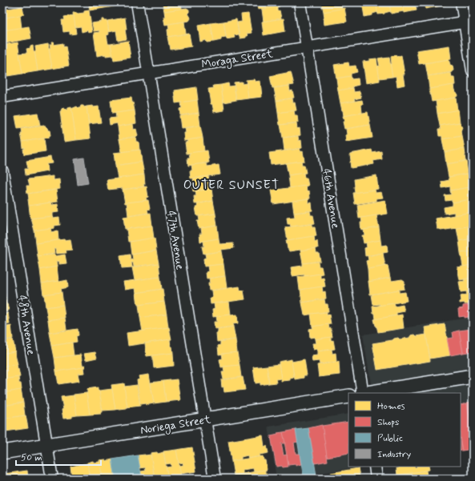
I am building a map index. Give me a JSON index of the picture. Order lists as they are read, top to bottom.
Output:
{
  "streets": {
    "street": [
      "Moraga Street",
      "46th Avenue",
      "47th Avenue",
      "48th Avenue",
      "Noriega Street"
    ]
  },
  "crossings": [
    ["Moraga Street", "46th Avenue"],
    ["Moraga Street", "47th Avenue"],
    ["47th Avenue", "Noriega Street"],
    ["48th Avenue", "Noriega Street"]
  ],
  "districts": ["OUTER SUNSET"],
  "legend": [
    "Homes",
    "Shops",
    "Public",
    "Industry"
  ],
  "scale_bar": "50 m"
}
